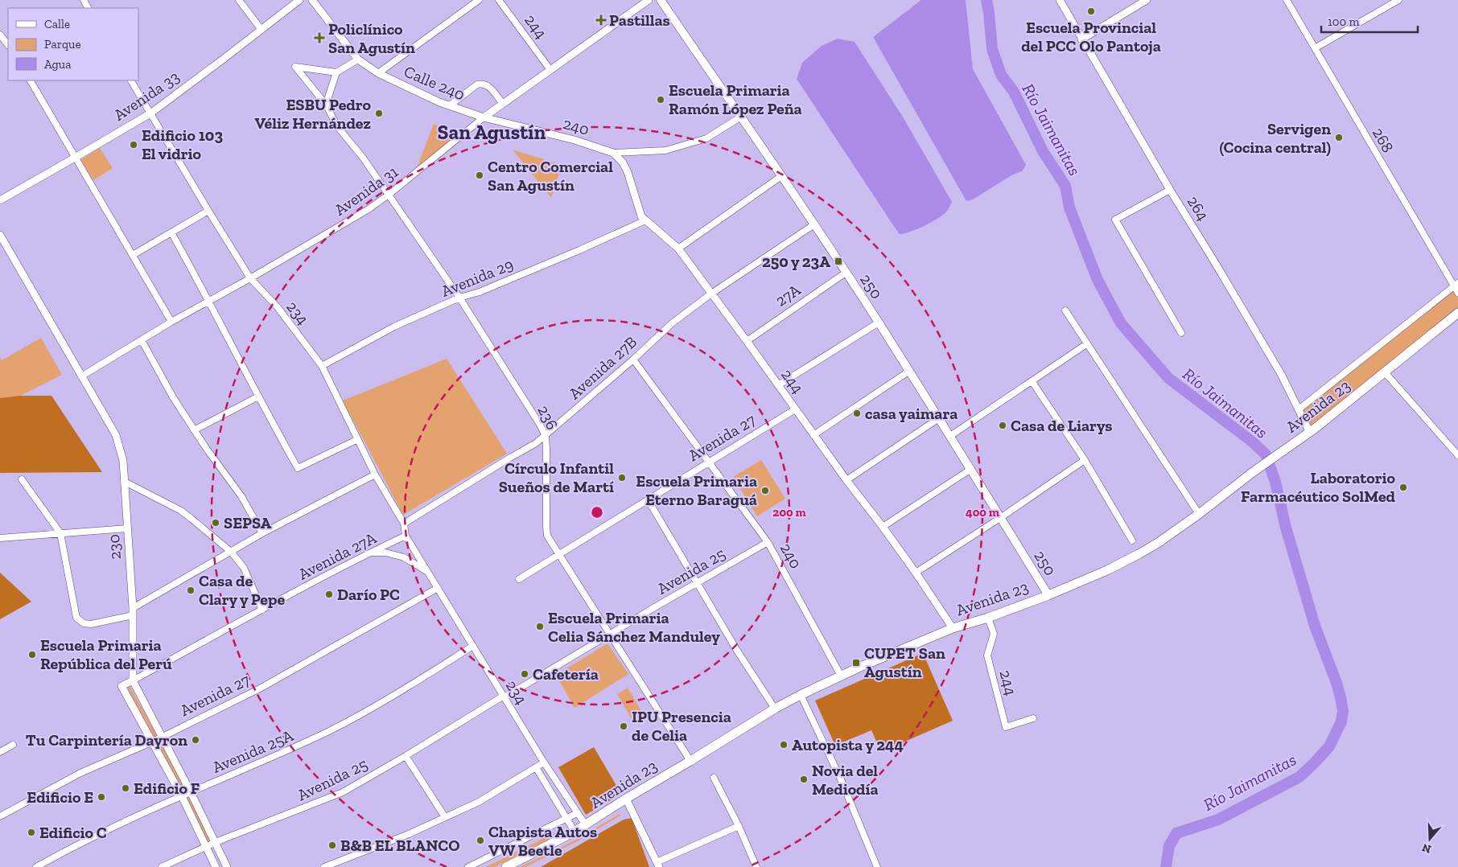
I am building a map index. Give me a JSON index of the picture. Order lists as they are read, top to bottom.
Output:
{
  "streets": {
    "main road": ["250", "Avenida 23"],
    "street": [
      "244",
      "Calle 240",
      "Avenida 33",
      "240",
      "268",
      "Avenida 31",
      "264",
      "Avenida 29",
      "27A",
      "234",
      "Avenida 27B",
      "236",
      "Avenida 27",
      "230",
      "Avenida 27A",
      "Avenida 25",
      "Avenida 25A"
    ]
  },
  "crossings": [
    ["244", "240"],
    ["244", "Avenida 31"],
    ["244", "Avenida 29"],
    ["244", "27A"],
    ["244", "Avenida 27B"],
    ["244", "Avenida 23"],
    ["244", "Avenida 27"],
    ["Calle 240", "240"],
    ["Calle 240", "Avenida 31"],
    ["Avenida 33", "234"],
    ["240", "Avenida 31"],
    ["240", "Avenida 27B"],
    ["240", "Avenida 23"],
    ["240", "Avenida 27"],
    ["240", "Avenida 25"],
    ["Avenida 31", "234"],
    ["Avenida 31", "236"],
    ["Avenida 31", "230"],
    ["264", "Avenida 23"],
    ["Avenida 29", "234"],
    ["Avenida 29", "236"],
    ["250", "27A"],
    ["250", "Avenida 27B"],
    ["250", "Avenida 23"],
    ["234", "Avenida 27B"],
    ["234", "Avenida 23"],
    ["234", "Avenida 27"],
    ["234", "Avenida 27A"],
    ["234", "Avenida 25"],
    ["234", "Avenida 25A"],
    ["Avenida 27B", "236"],
    ["Avenida 23", "236"],
    ["236", "Avenida 27"],
    ["236", "Avenida 25"],
    ["Avenida 27", "230"],
    ["230", "Avenida 27A"],
    ["230", "Avenida 25"],
    ["230", "Avenida 25A"]
  ],
  "districts": ["San Agustín"],
  "water": ["Río Jaimanitas"],
  "places": {
    "other": [
      "Escuela Provincial del PCC Olo Pantoja",
      "Escuela Primaria Ramón López Peña",
      "ESBU Pedro Véliz Hernández",
      "Servigen (Cocina central)",
      "Edificio 103 El vidrio",
      "Centro Comercial San Agustín",
      "casa yaimara",
      "Casa de Liarys",
      "Círculo Infantil Sueños de Martí",
      "Laboratorio Farmacéutico SolMed",
      "Escuela Primaria Eterno Baraguá",
      "SEPSA",
      "Casa de Clary y Pepe",
      "Darío PC",
      "Escuela Primaria Celia Sánchez Manduley",
      "Escuela Primaria República del Perú",
      "Cafetería",
      "IPU Presencia de Celia",
      "Tu Carpintería Dayron",
      "Autopista y 244",
      "Novia del Mediodía",
      "Edificio F",
      "Edificio E",
      "Edificio C",
      "Chapista Autos VW Beetle",
      "B&B EL BLANCO"
    ],
    "health": ["Pastillas", "Policlínico San Agustín"],
    "transit": ["250 y 23A", "CUPET San Agustín"]
  },
  "legend": ["Calle", "Parque", "Agua"],
  "scale_bar": "100 m",
  "north": "bottom",
  "rings": ["200 m", "400 m"]
}
